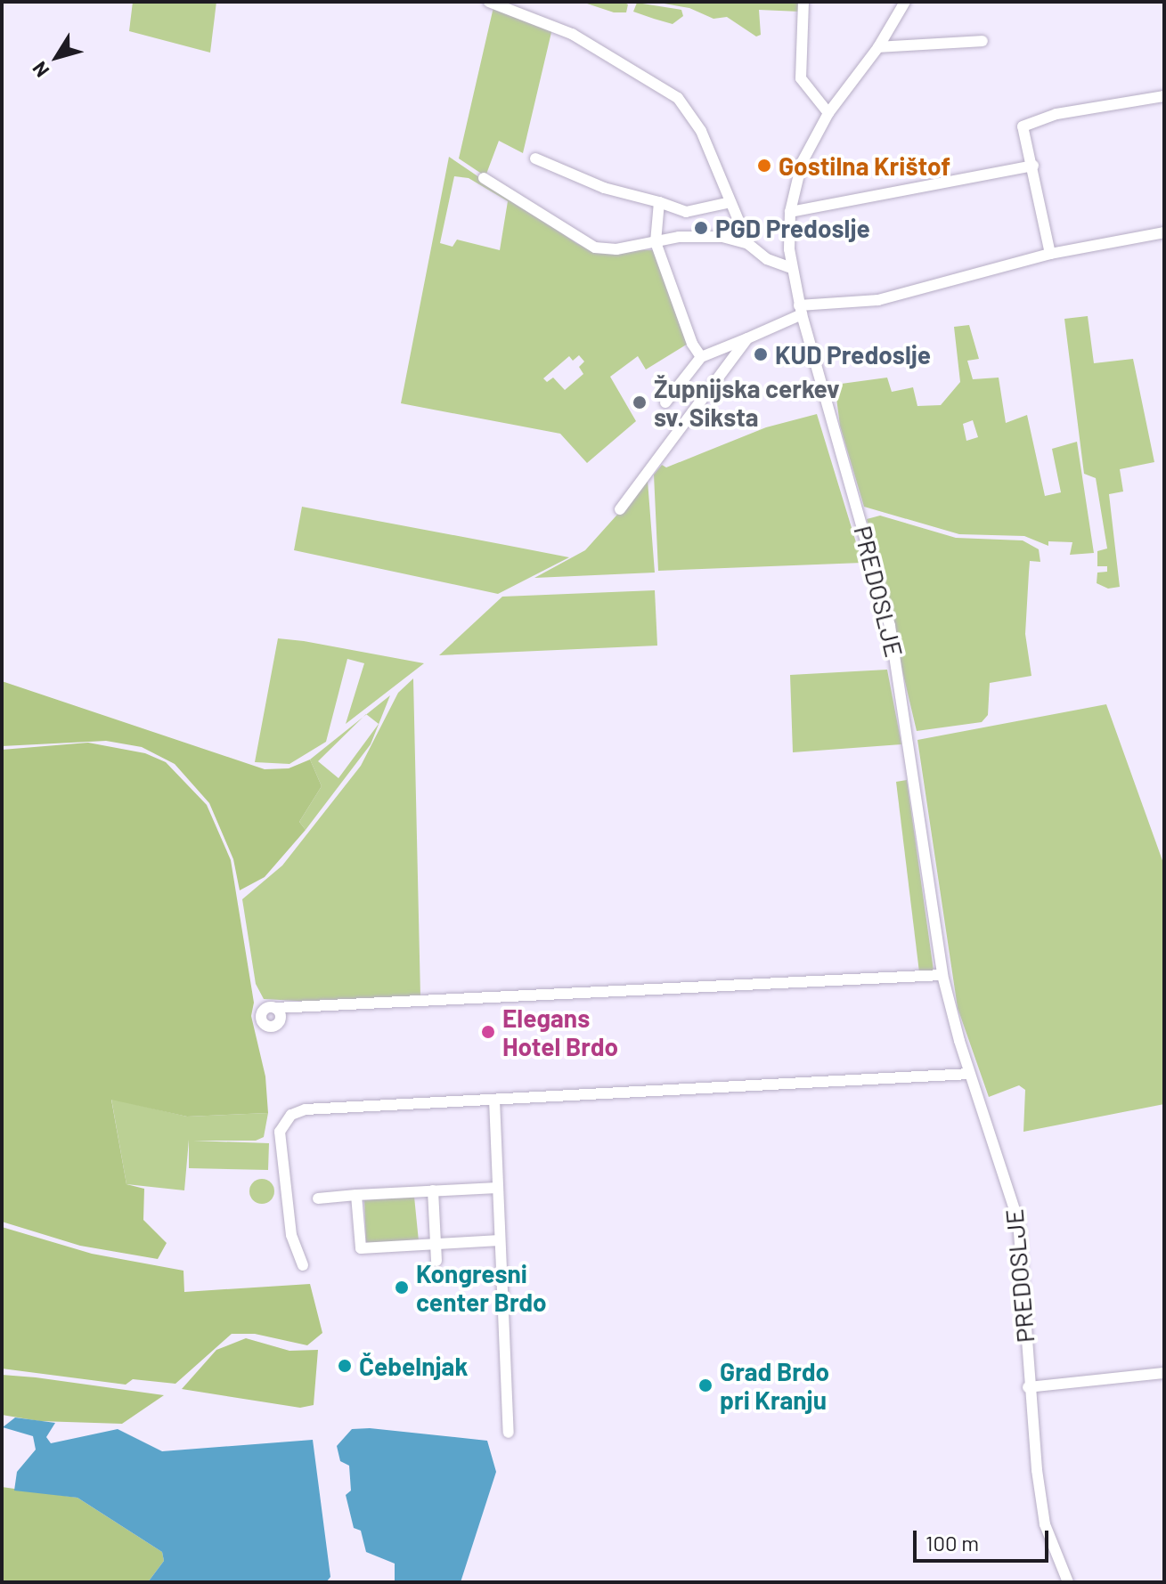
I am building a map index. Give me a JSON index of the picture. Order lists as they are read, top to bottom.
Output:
{
  "streets": {
    "street": ["PREDOSLJE"]
  },
  "places": [
    "Gostilna Krištof",
    "PGD Predoslje",
    "KUD Predoslje",
    "Župnijska cerkev sv. Siksta",
    "Elegans Hotel Brdo",
    "Kongresni center Brdo",
    "Čebelnjak",
    "Grad Brdo pri Kranju"
  ],
  "scale_bar": "100 m",
  "north": "bottom left"
}
